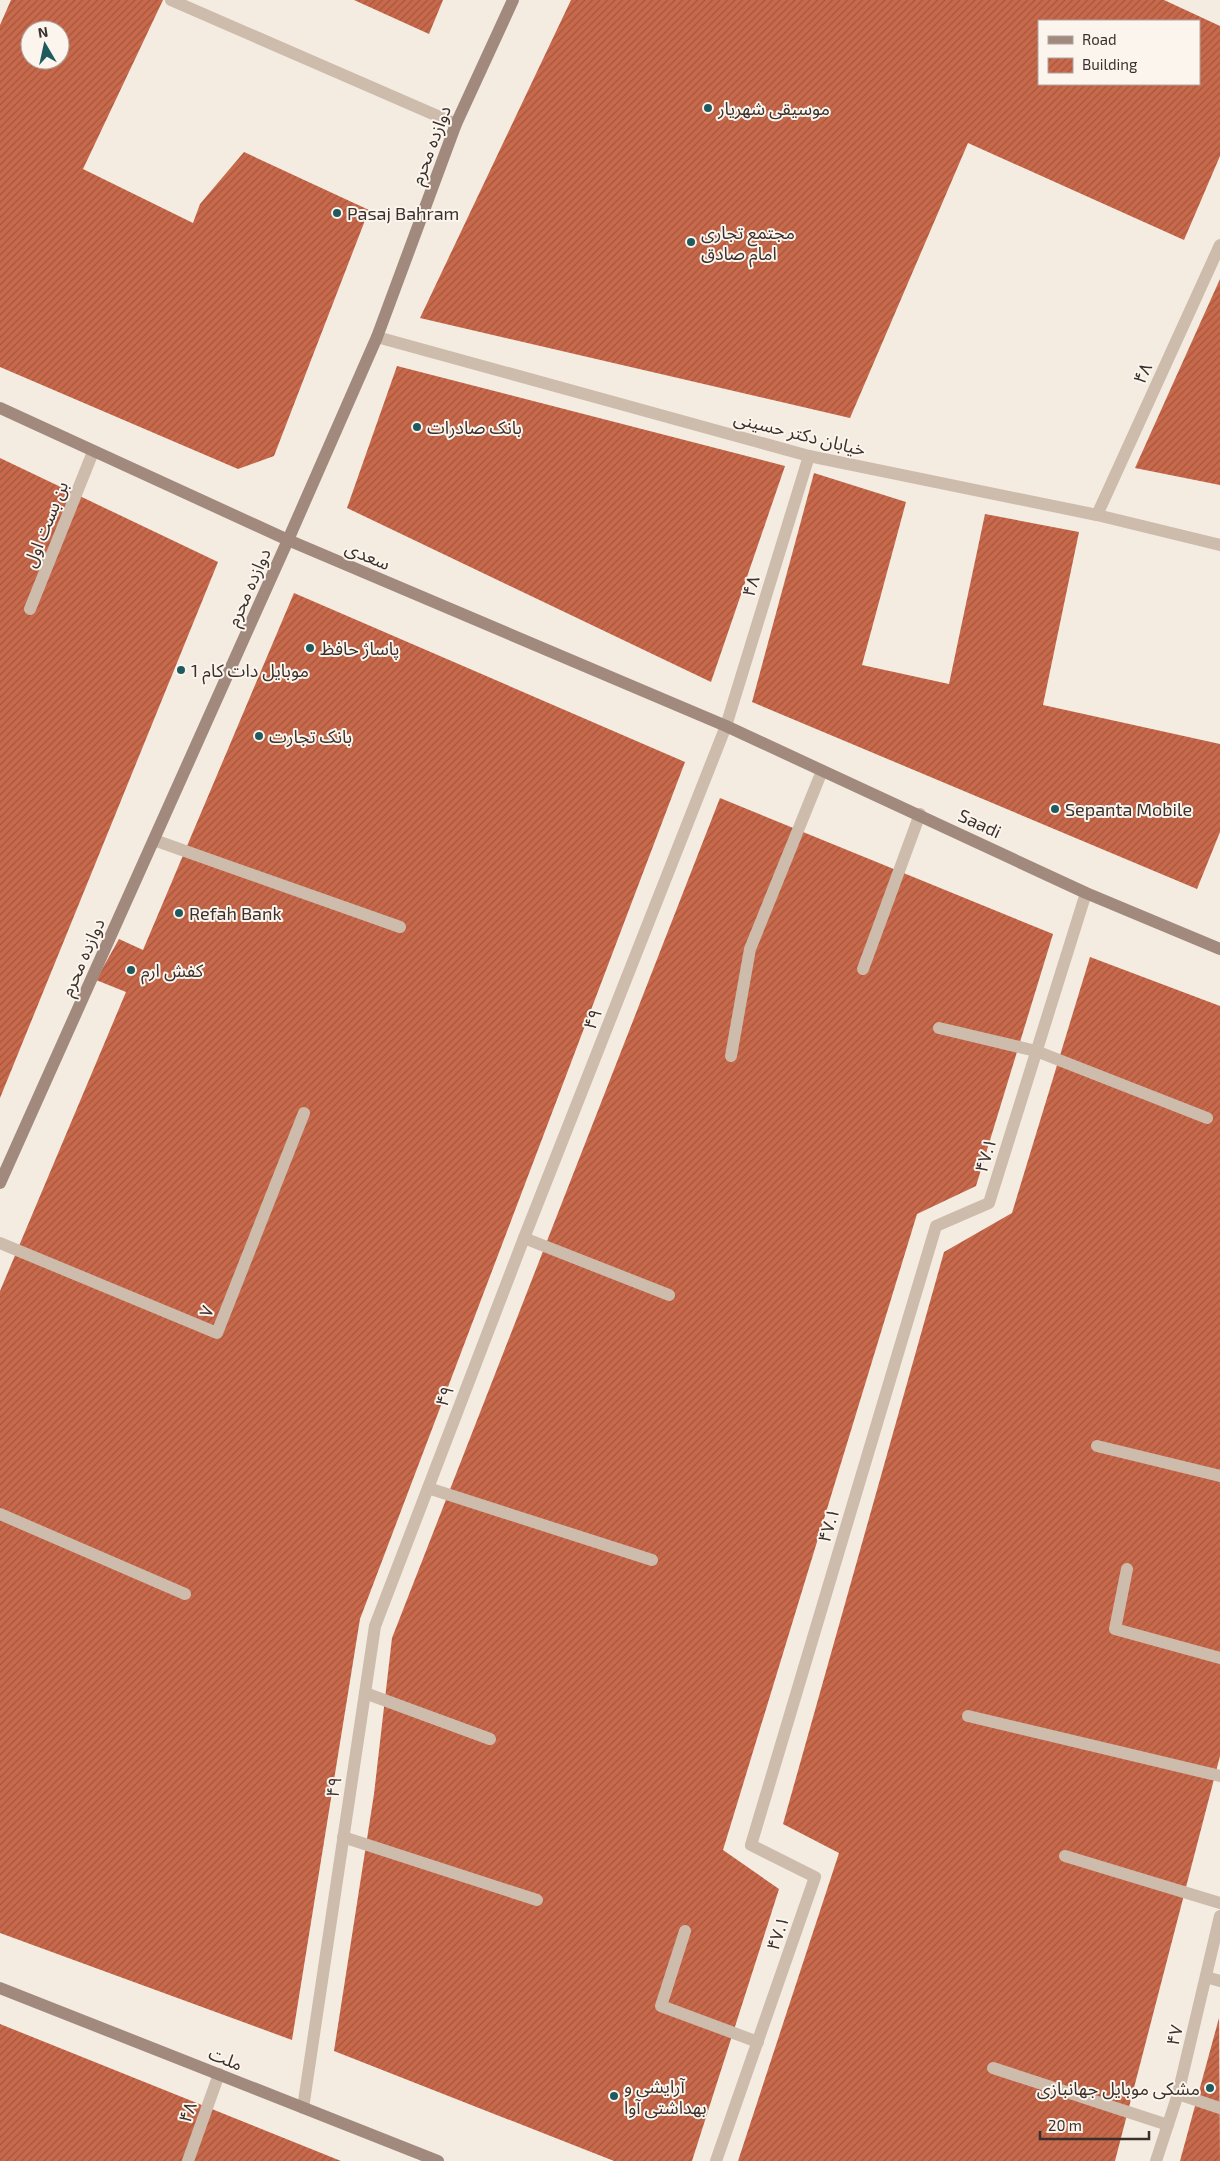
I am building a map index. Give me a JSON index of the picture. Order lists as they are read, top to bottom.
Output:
{
  "streets": {
    "main road": [
      "دوازده محرم",
      "سعدی",
      "Saadi",
      "ملت"
    ],
    "street": [
      "۴۸",
      "خیابان دکتر حسینی",
      "بن بست اول",
      "۴۹",
      "۴۷.۱",
      "۷",
      "۴۷"
    ]
  },
  "crossings": [
    ["دوازده محرم", "خیابان دکتر حسینی"],
    ["دوازده محرم", "سعدی"],
    ["۴۸", "خیابان دکتر حسینی"],
    ["۴۸", "سعدی"],
    ["۴۸", "Saadi"],
    ["۴۸", "۴۹"],
    ["۴۸", "ملت"],
    ["بن بست اول", "سعدی"],
    ["سعدی", "Saadi"],
    ["سعدی", "۴۹"],
    ["Saadi", "۴۹"],
    ["Saadi", "۴۷.۱"],
    ["۴۹", "ملت"]
  ],
  "places": [
    "موسیقی شهریار",
    "Pasaj Bahram",
    "مجتمع تجاری امام صادق",
    "بانک صادرات",
    "پاساژ حافظ",
    "موبایل دات کام 1",
    "بانک تجارت",
    "Sepanta Mobile",
    "Refah Bank",
    "کفش ارم",
    "مشکی موبایل جهانبازی",
    "آرایشی و بهداشتی آوا"
  ],
  "legend": ["Road", "Building"],
  "scale_bar": "20 m",
  "north": "top"
}
